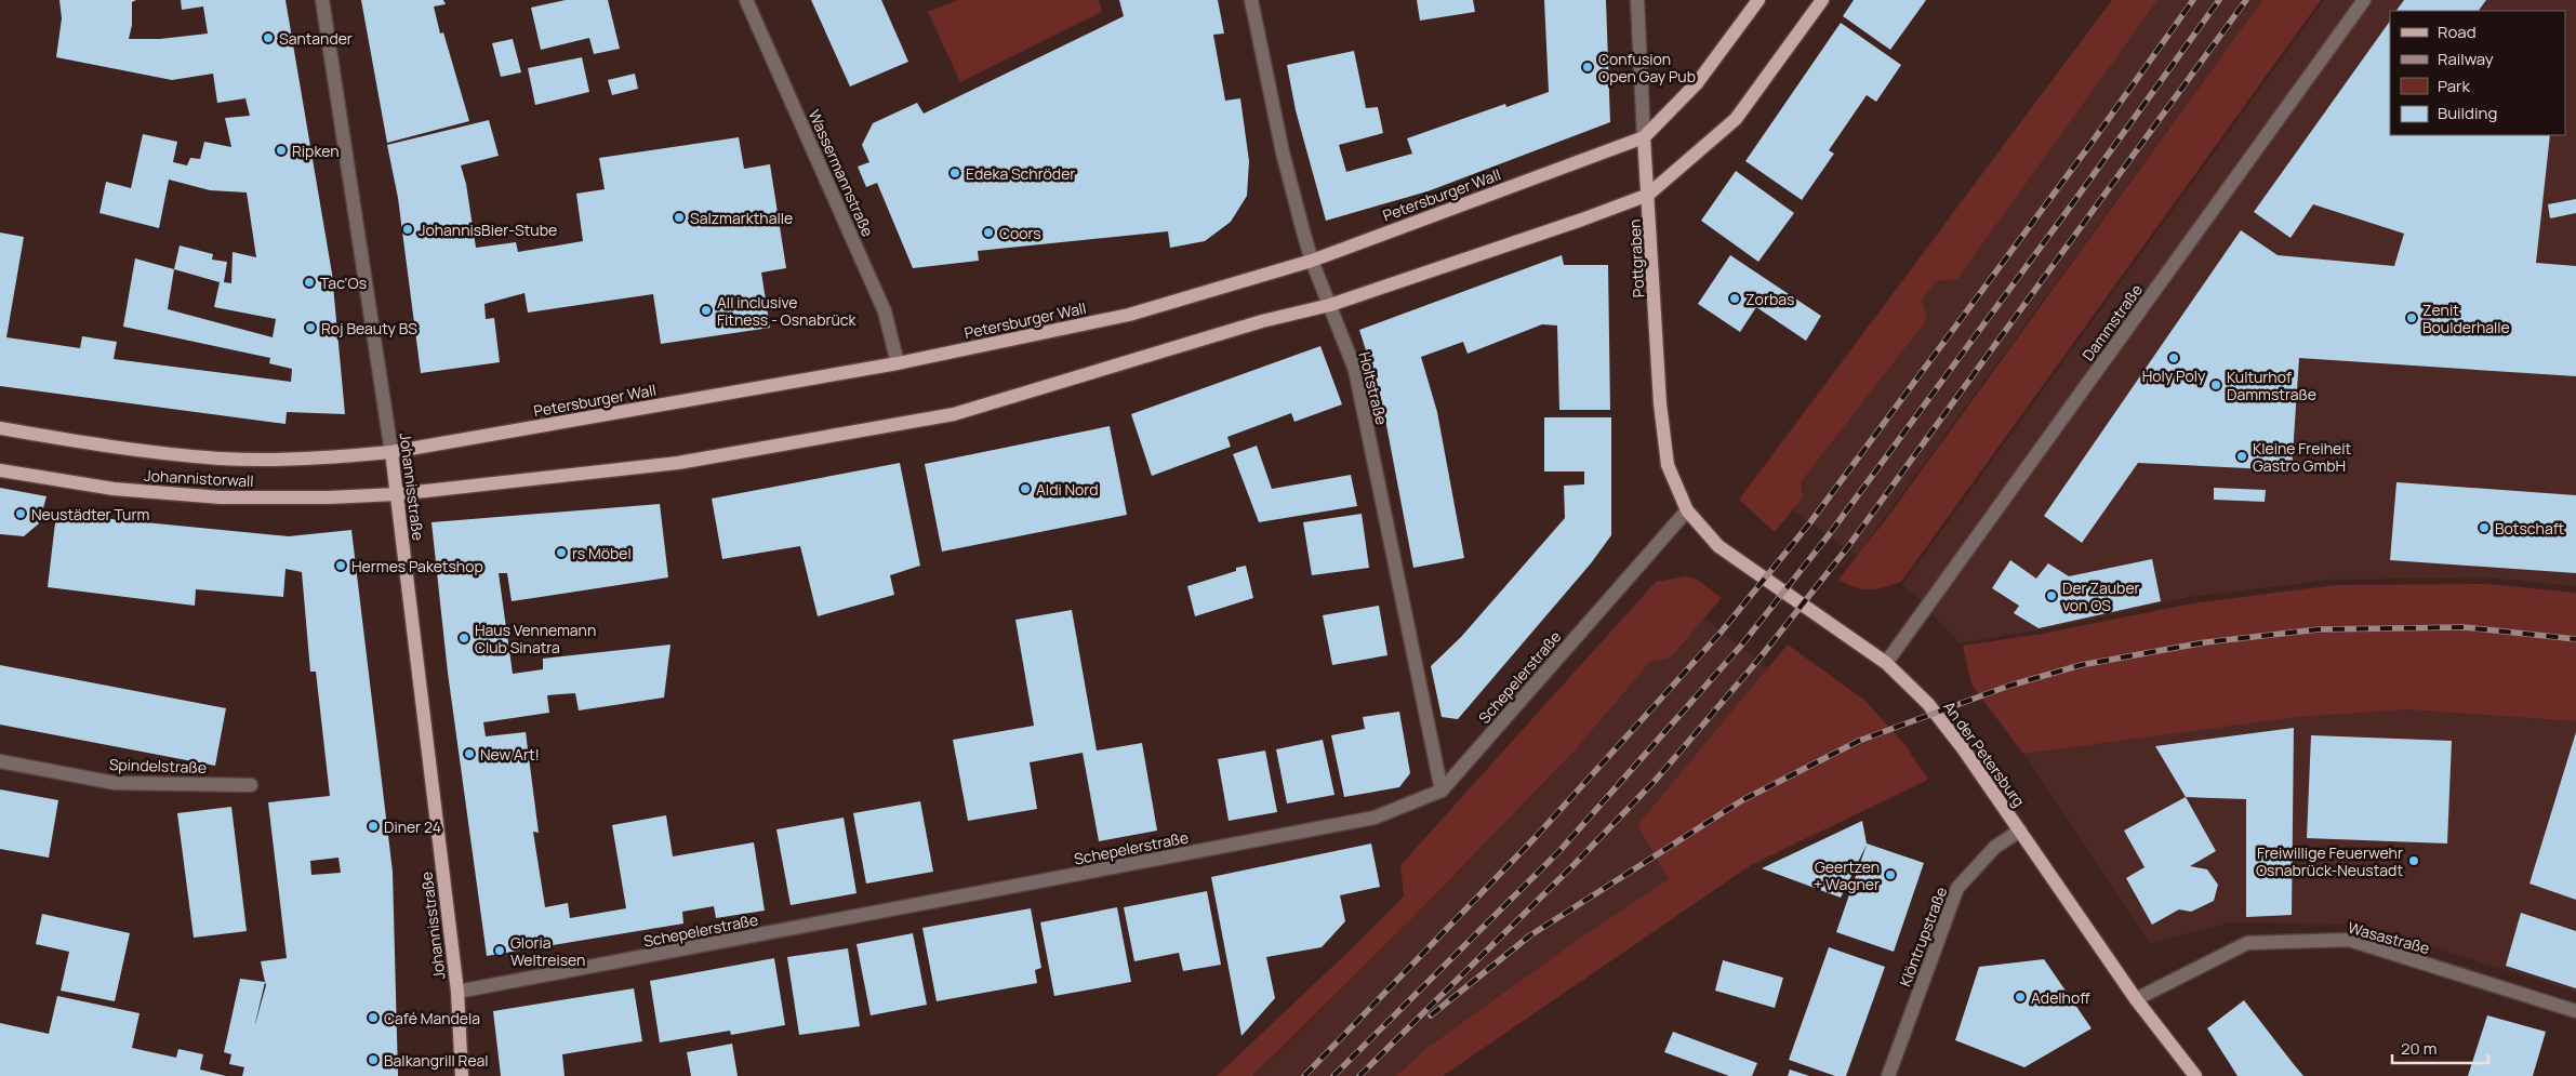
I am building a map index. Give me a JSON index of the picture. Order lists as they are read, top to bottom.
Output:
{
  "streets": {
    "main road": [
      "Petersburger Wall",
      "Pottgraben",
      "Johannistorwall",
      "Johannisstraße",
      "An der Petersburg"
    ],
    "street": [
      "Wassermannstraße",
      "Dammstraße",
      "Holtstraße",
      "Schepelerstraße",
      "Spindelstraße",
      "Klöntrupstraße",
      "Wasastraße"
    ]
  },
  "crossings": [
    ["Wassermannstraße", "Petersburger Wall"],
    ["Petersburger Wall", "Pottgraben"],
    ["Petersburger Wall", "Holtstraße"],
    ["Petersburger Wall", "Johannistorwall"],
    ["Petersburger Wall", "Johannisstraße"],
    ["Pottgraben", "Schepelerstraße"],
    ["Pottgraben", "An der Petersburg"],
    ["Dammstraße", "An der Petersburg"],
    ["Holtstraße", "Schepelerstraße"],
    ["Johannistorwall", "Johannisstraße"],
    ["Johannisstraße", "Schepelerstraße"],
    ["Schepelerstraße", "An der Petersburg"],
    ["An der Petersburg", "Klöntrupstraße"],
    ["An der Petersburg", "Wasastraße"]
  ],
  "places": [
    "Santander",
    "Confusion Open Gay Pub",
    "Ripken",
    "Edeka Schröder",
    "Salzmarkthalle",
    "JohannisBier-Stube",
    "Coors",
    "Tac'Os",
    "Zorbas",
    "All inclusive Fitness - Osnabrück",
    "Zenit Boulderhalle",
    "Roj Beauty BS",
    "Holy Poly",
    "Kulturhof Dammstraße",
    "Kleine Freiheit Gastro GmbH",
    "Aldi Nord",
    "Neustädter Turm",
    "Botschaft",
    "rs Möbel",
    "Hermes Paketshop",
    "Der Zauber von OS",
    "Haus Vennemann Club Sinatra",
    "New Art!",
    "Diner 24",
    "Freiwillige Feuerwehr Osnabrück-Neustadt",
    "Geertzen + Wagner",
    "Gloria Weltreisen",
    "Adelhoff",
    "Café Mandela",
    "Balkangrill Real"
  ],
  "legend": [
    "Road",
    "Railway",
    "Park",
    "Building"
  ],
  "scale_bar": "20 m"
}
